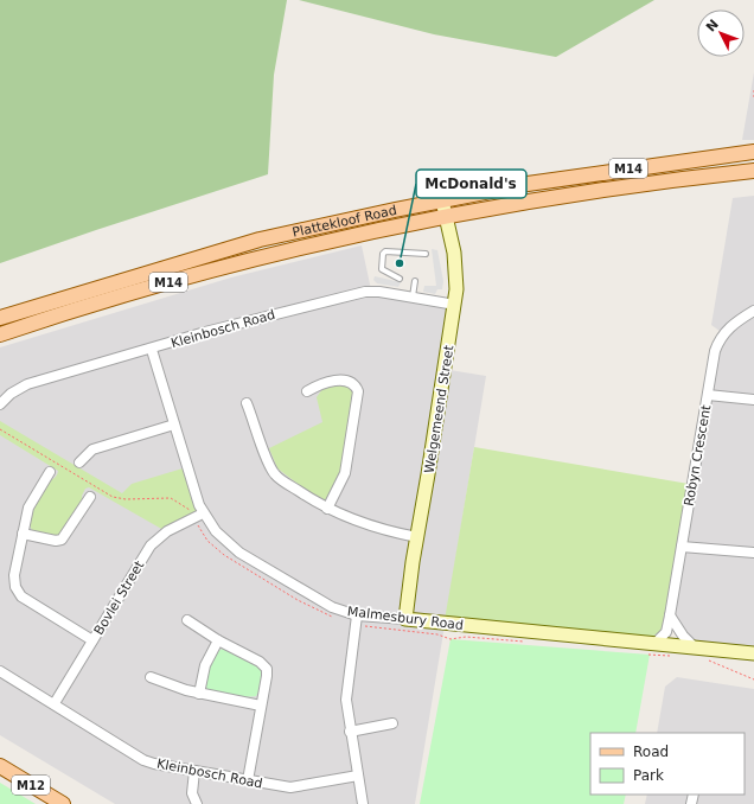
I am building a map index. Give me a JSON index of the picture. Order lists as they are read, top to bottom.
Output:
{
  "streets": {
    "main road": ["M14", "Plattekloof Road", "M12"],
    "street": [
      "Kleinbosch Road",
      "Welgemeend Street",
      "Robyn Crescent",
      "Bovlei Street",
      "Malmesbury Road"
    ]
  },
  "crossings": [
    ["Plattekloof Road", "Welgemeend Street"],
    ["Kleinbosch Road", "Welgemeend Street"],
    ["Kleinbosch Road", "Bovlei Street"],
    ["Kleinbosch Road", "Malmesbury Road"],
    ["Welgemeend Street", "Malmesbury Road"],
    ["Robyn Crescent", "Malmesbury Road"],
    ["Bovlei Street", "Malmesbury Road"]
  ],
  "places": ["McDonald's"],
  "legend": ["Road", "Park"],
  "north": "top left"
}
